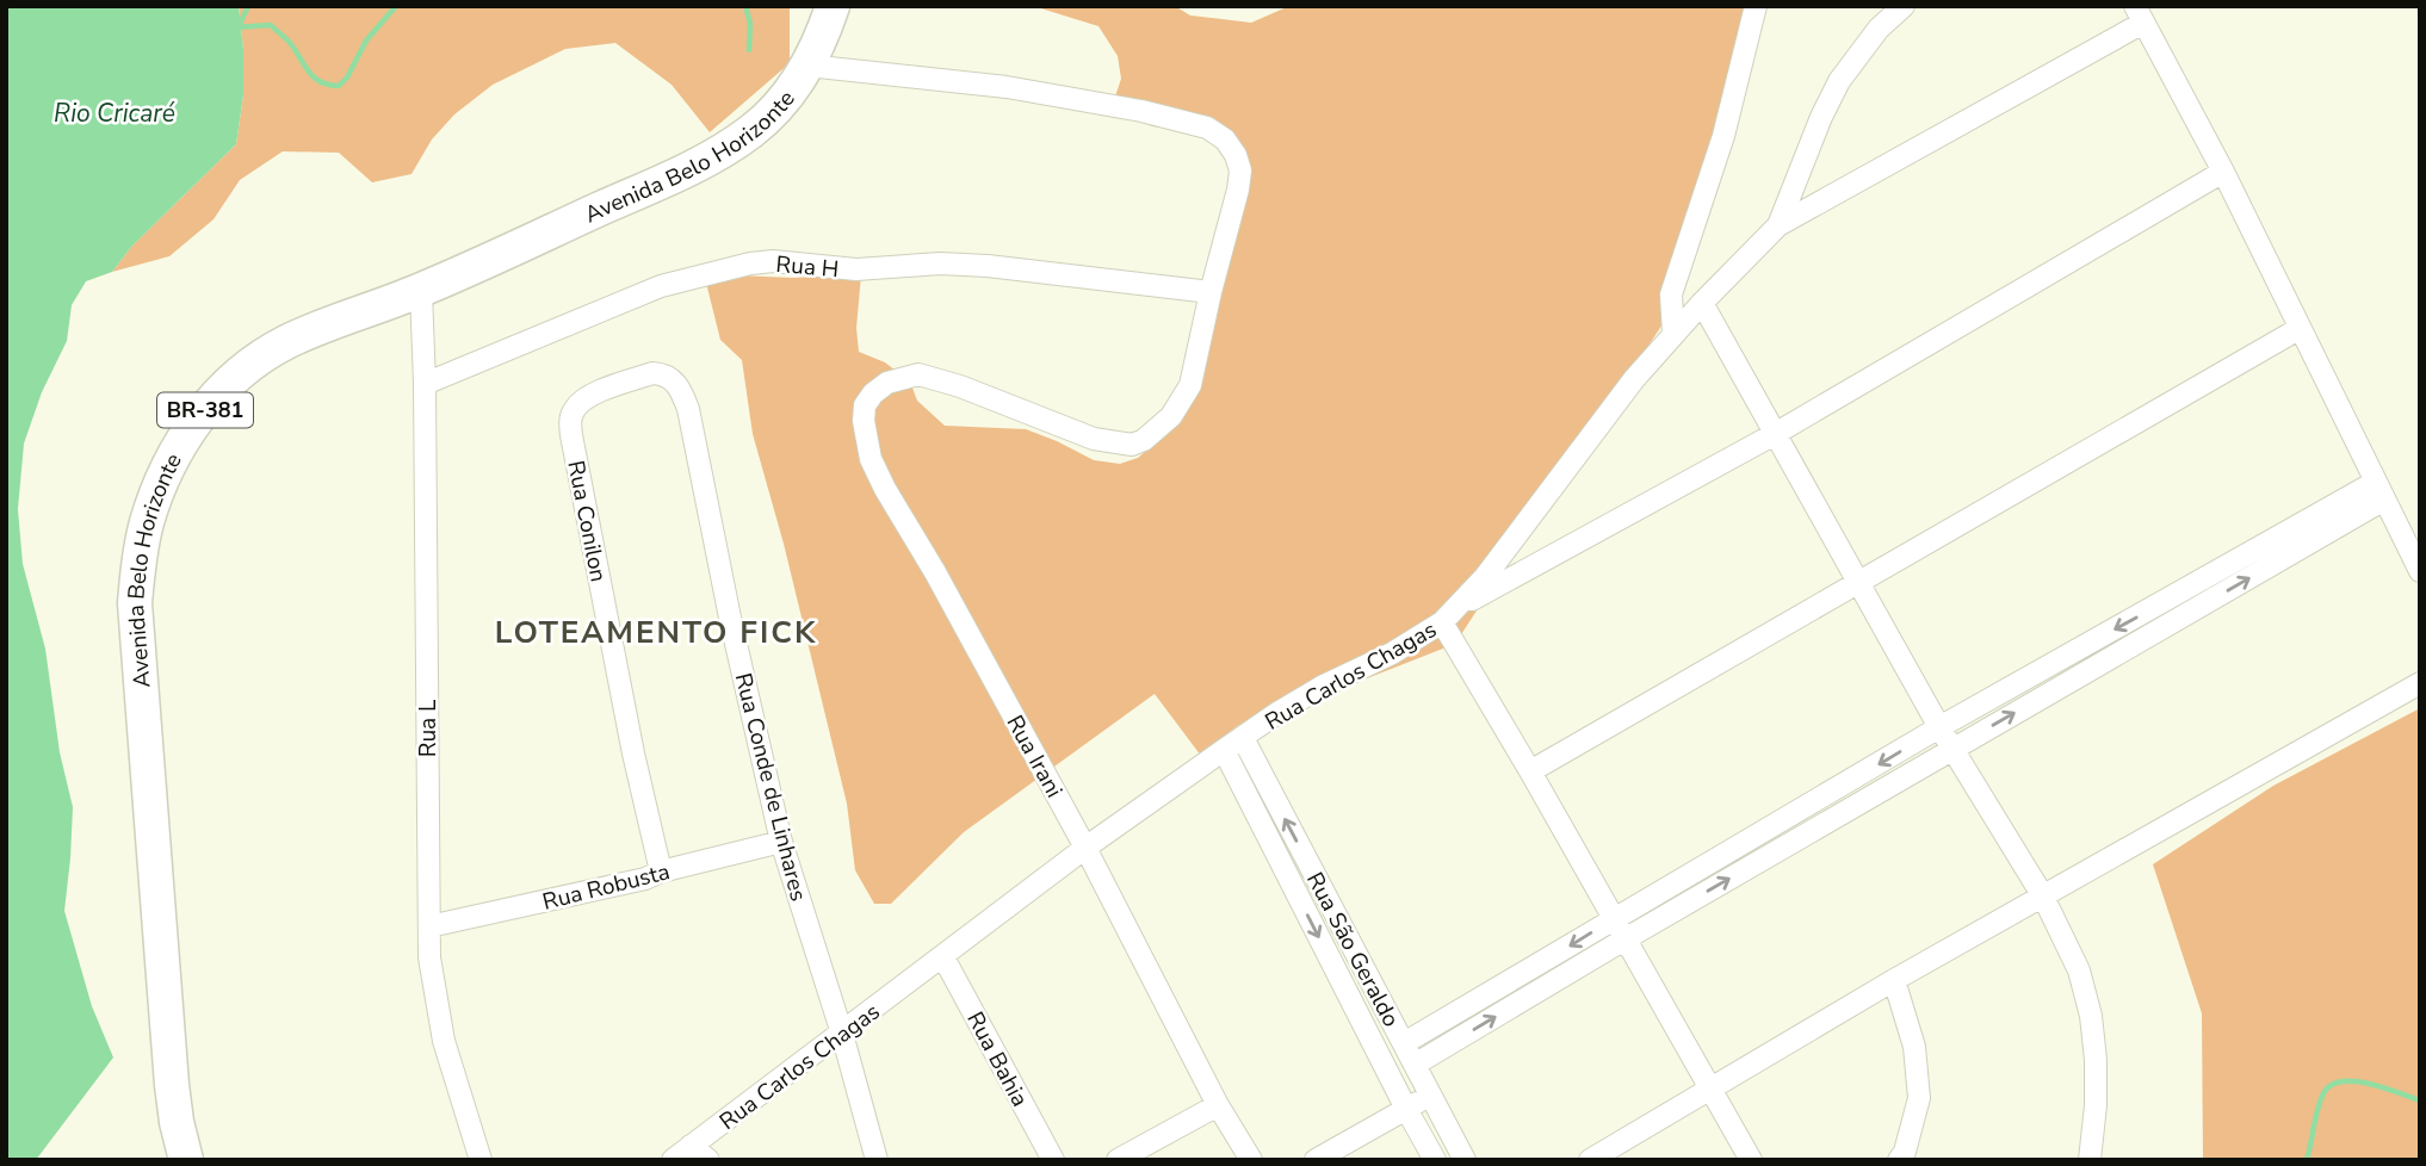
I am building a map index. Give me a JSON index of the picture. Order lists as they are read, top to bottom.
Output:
{
  "streets": {
    "main road": ["Avenida Belo Horizonte", "BR-381"],
    "street": [
      "Rua H",
      "Rua Conilon",
      "Rua Carlos Chagas",
      "Rua L",
      "Rua Irani",
      "Rua Conde de Linhares",
      "Rua Robusta",
      "Rua São Geraldo",
      "Rua Bahia"
    ]
  },
  "crossings": [
    ["Avenida Belo Horizonte", "Rua L"],
    ["Rua H", "Rua L"],
    ["Rua H", "Rua Irani"],
    ["Rua Conilon", "Rua Conde de Linhares"],
    ["Rua Conilon", "Rua Robusta"],
    ["Rua Carlos Chagas", "Rua Irani"],
    ["Rua Carlos Chagas", "Rua Conde de Linhares"],
    ["Rua Carlos Chagas", "Rua São Geraldo"],
    ["Rua Carlos Chagas", "Rua Bahia"],
    ["Rua L", "Rua Robusta"],
    ["Rua Conde de Linhares", "Rua Robusta"]
  ],
  "districts": ["LOTEAMENTO FICK"],
  "water": ["Rio Cricaré"]
}
